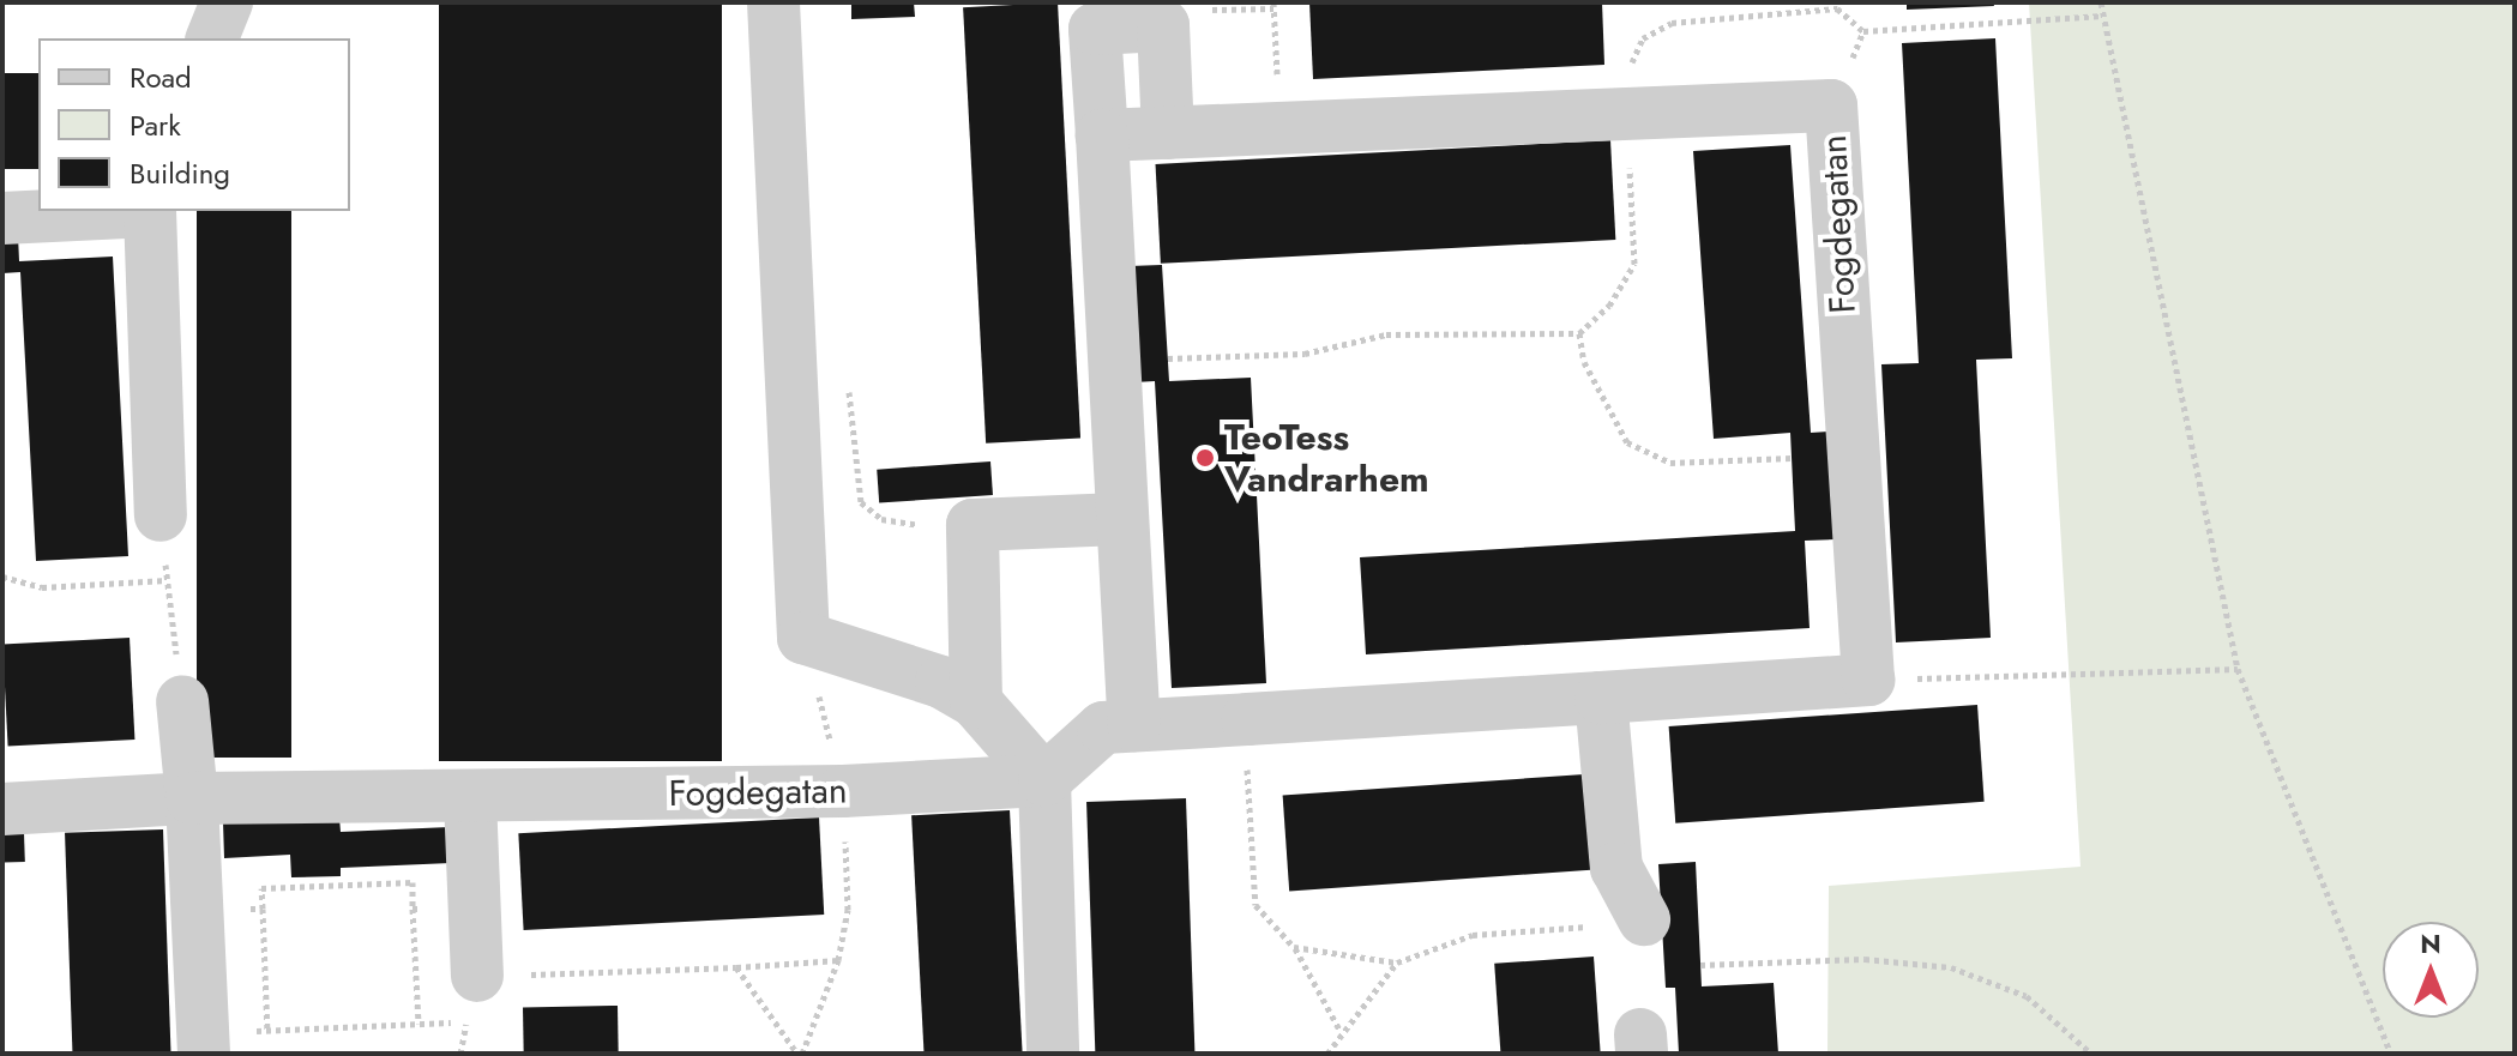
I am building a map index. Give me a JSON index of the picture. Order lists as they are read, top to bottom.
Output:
{
  "streets": {
    "street": ["Fogdegatan"]
  },
  "places": ["TeoTess Vandrarhem"],
  "legend": ["Road", "Park", "Building"],
  "north": "top"
}
